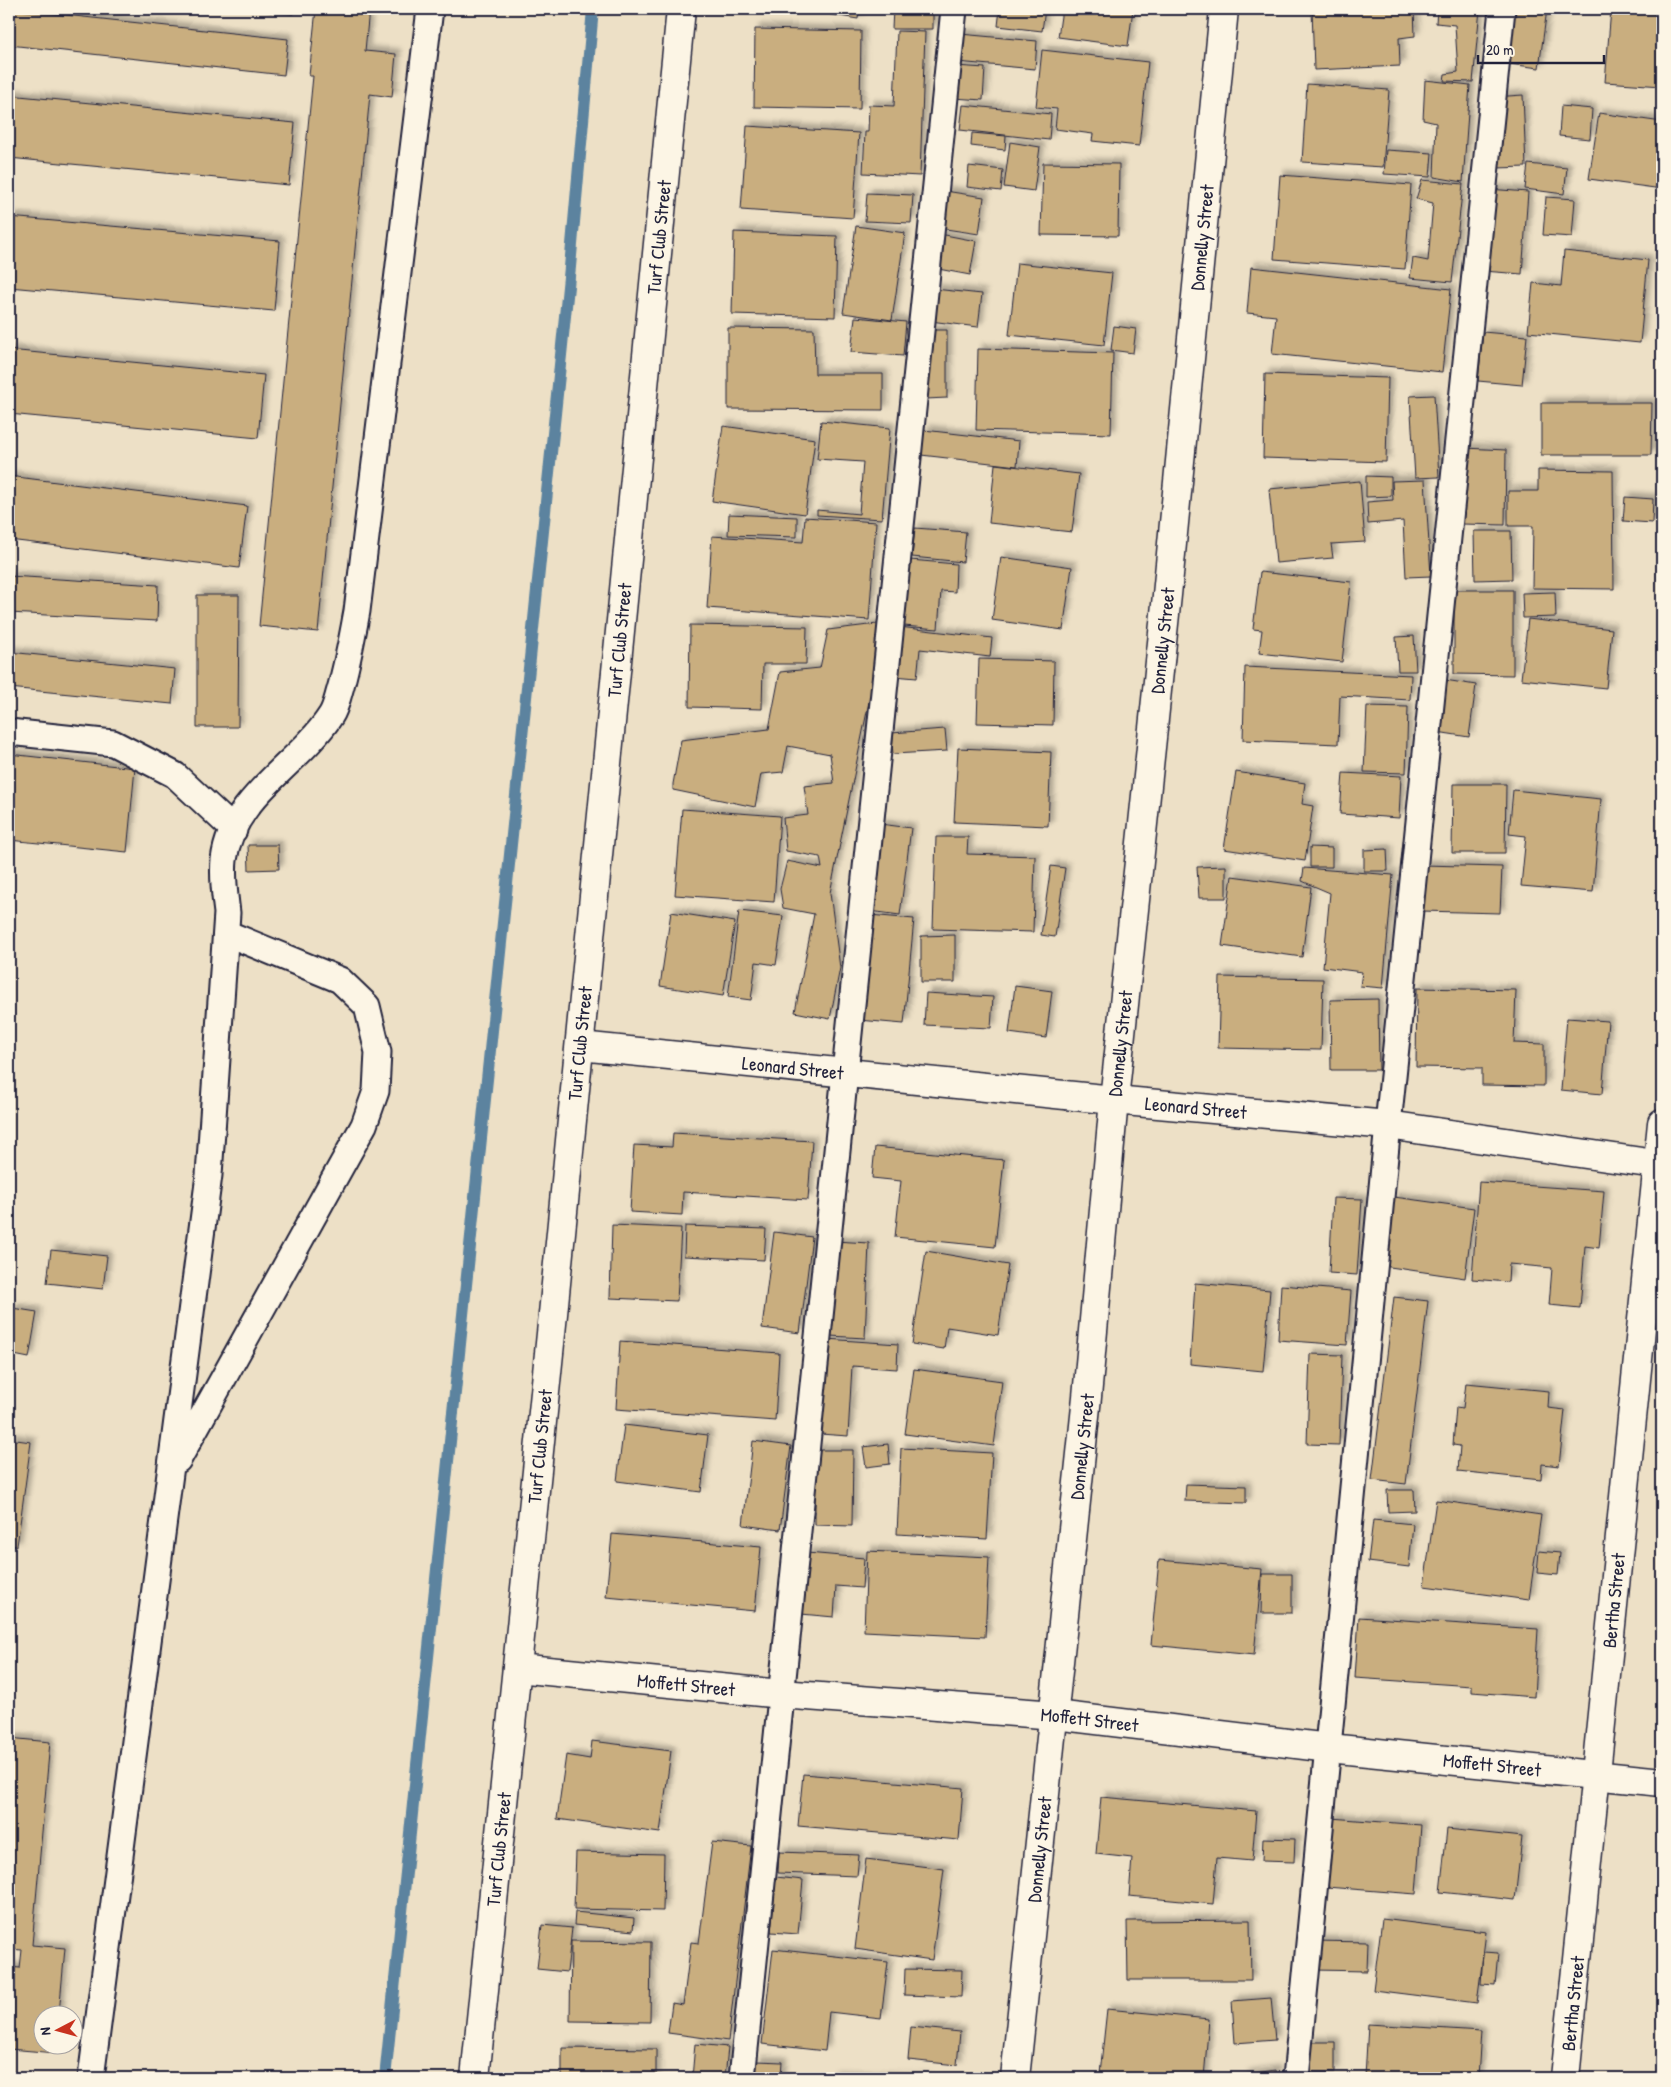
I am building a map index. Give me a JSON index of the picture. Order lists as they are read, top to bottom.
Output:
{
  "streets": {
    "street": [
      "Turf Club Street",
      "Donnelly Street",
      "Leonard Street",
      "Bertha Street",
      "Moffett Street"
    ]
  },
  "crossings": [
    ["Turf Club Street", "Leonard Street"],
    ["Turf Club Street", "Moffett Street"],
    ["Donnelly Street", "Leonard Street"],
    ["Donnelly Street", "Moffett Street"],
    ["Leonard Street", "Bertha Street"],
    ["Bertha Street", "Moffett Street"]
  ],
  "scale_bar": "20 m",
  "north": "left"
}
